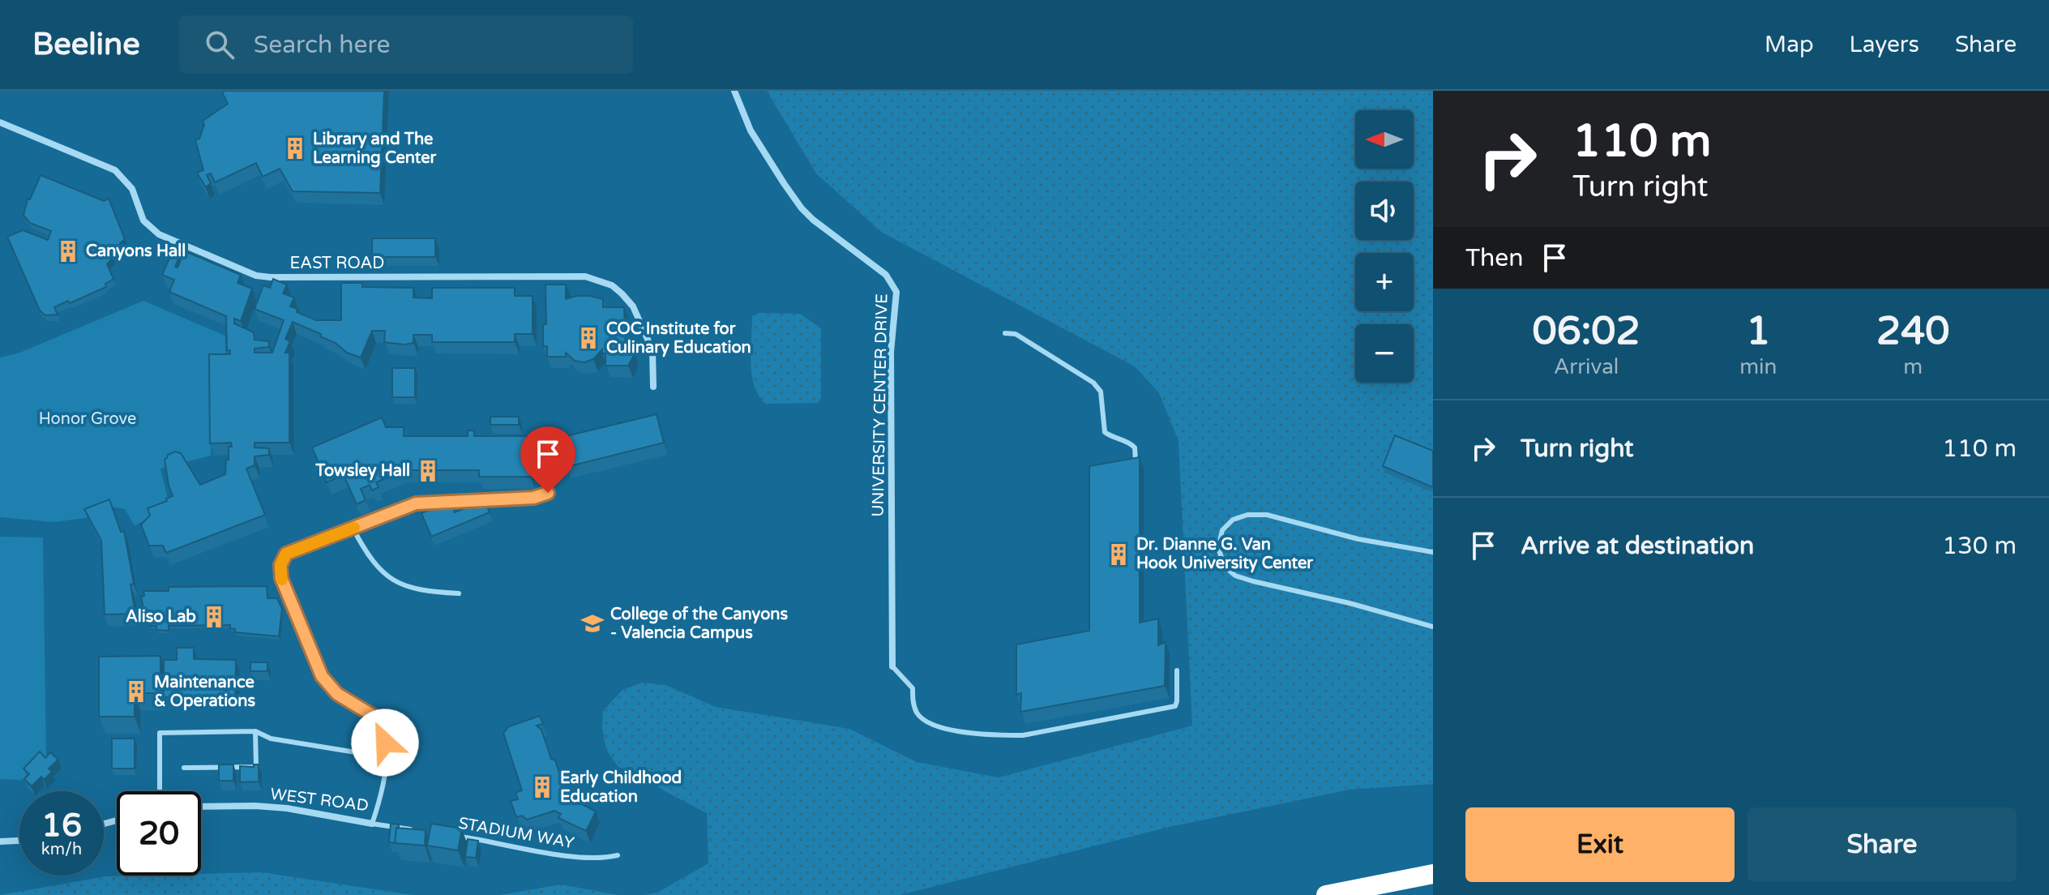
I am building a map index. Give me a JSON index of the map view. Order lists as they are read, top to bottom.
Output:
{
  "streets": {
    "street": ["EAST ROAD", "UNIVERSITY CENTER DRIVE", "WEST ROAD"],
    "lane": ["STADIUM WAY"]
  },
  "parks": ["Honor Grove"],
  "places": {
    "building": [
      "Library and The Learning Center",
      "Canyons Hall",
      "COC Institute for Culinary Education",
      "Towsley Hall",
      "Dr. Dianne G. Van Hook University Center",
      "Aliso Lab",
      "Maintenance & Operations",
      "Early Childhood Education"
    ],
    "school or university": ["College of the Canyons - Valencia Campus"]
  },
  "north": "left",
  "page": {
    "header": "Beeline",
    "search": "Search here",
    "nav": ["Map", "Layers", "Share"],
    "turn": ["110 m", "Turn right"],
    "map_buttons": ["+", "−"],
    "then": "Then",
    "eta": [
      "06:02",
      "Arrival",
      "1",
      "min",
      "240",
      "m"
    ],
    "list": [
      {
        "name": "Turn right",
        "value": "110 m"
      },
      {
        "name": "Arrive at destination",
        "value": "130 m"
      }
    ],
    "speed": "16 km/h",
    "limit": "20",
    "buttons": ["Exit", "Share"]
  }
}
